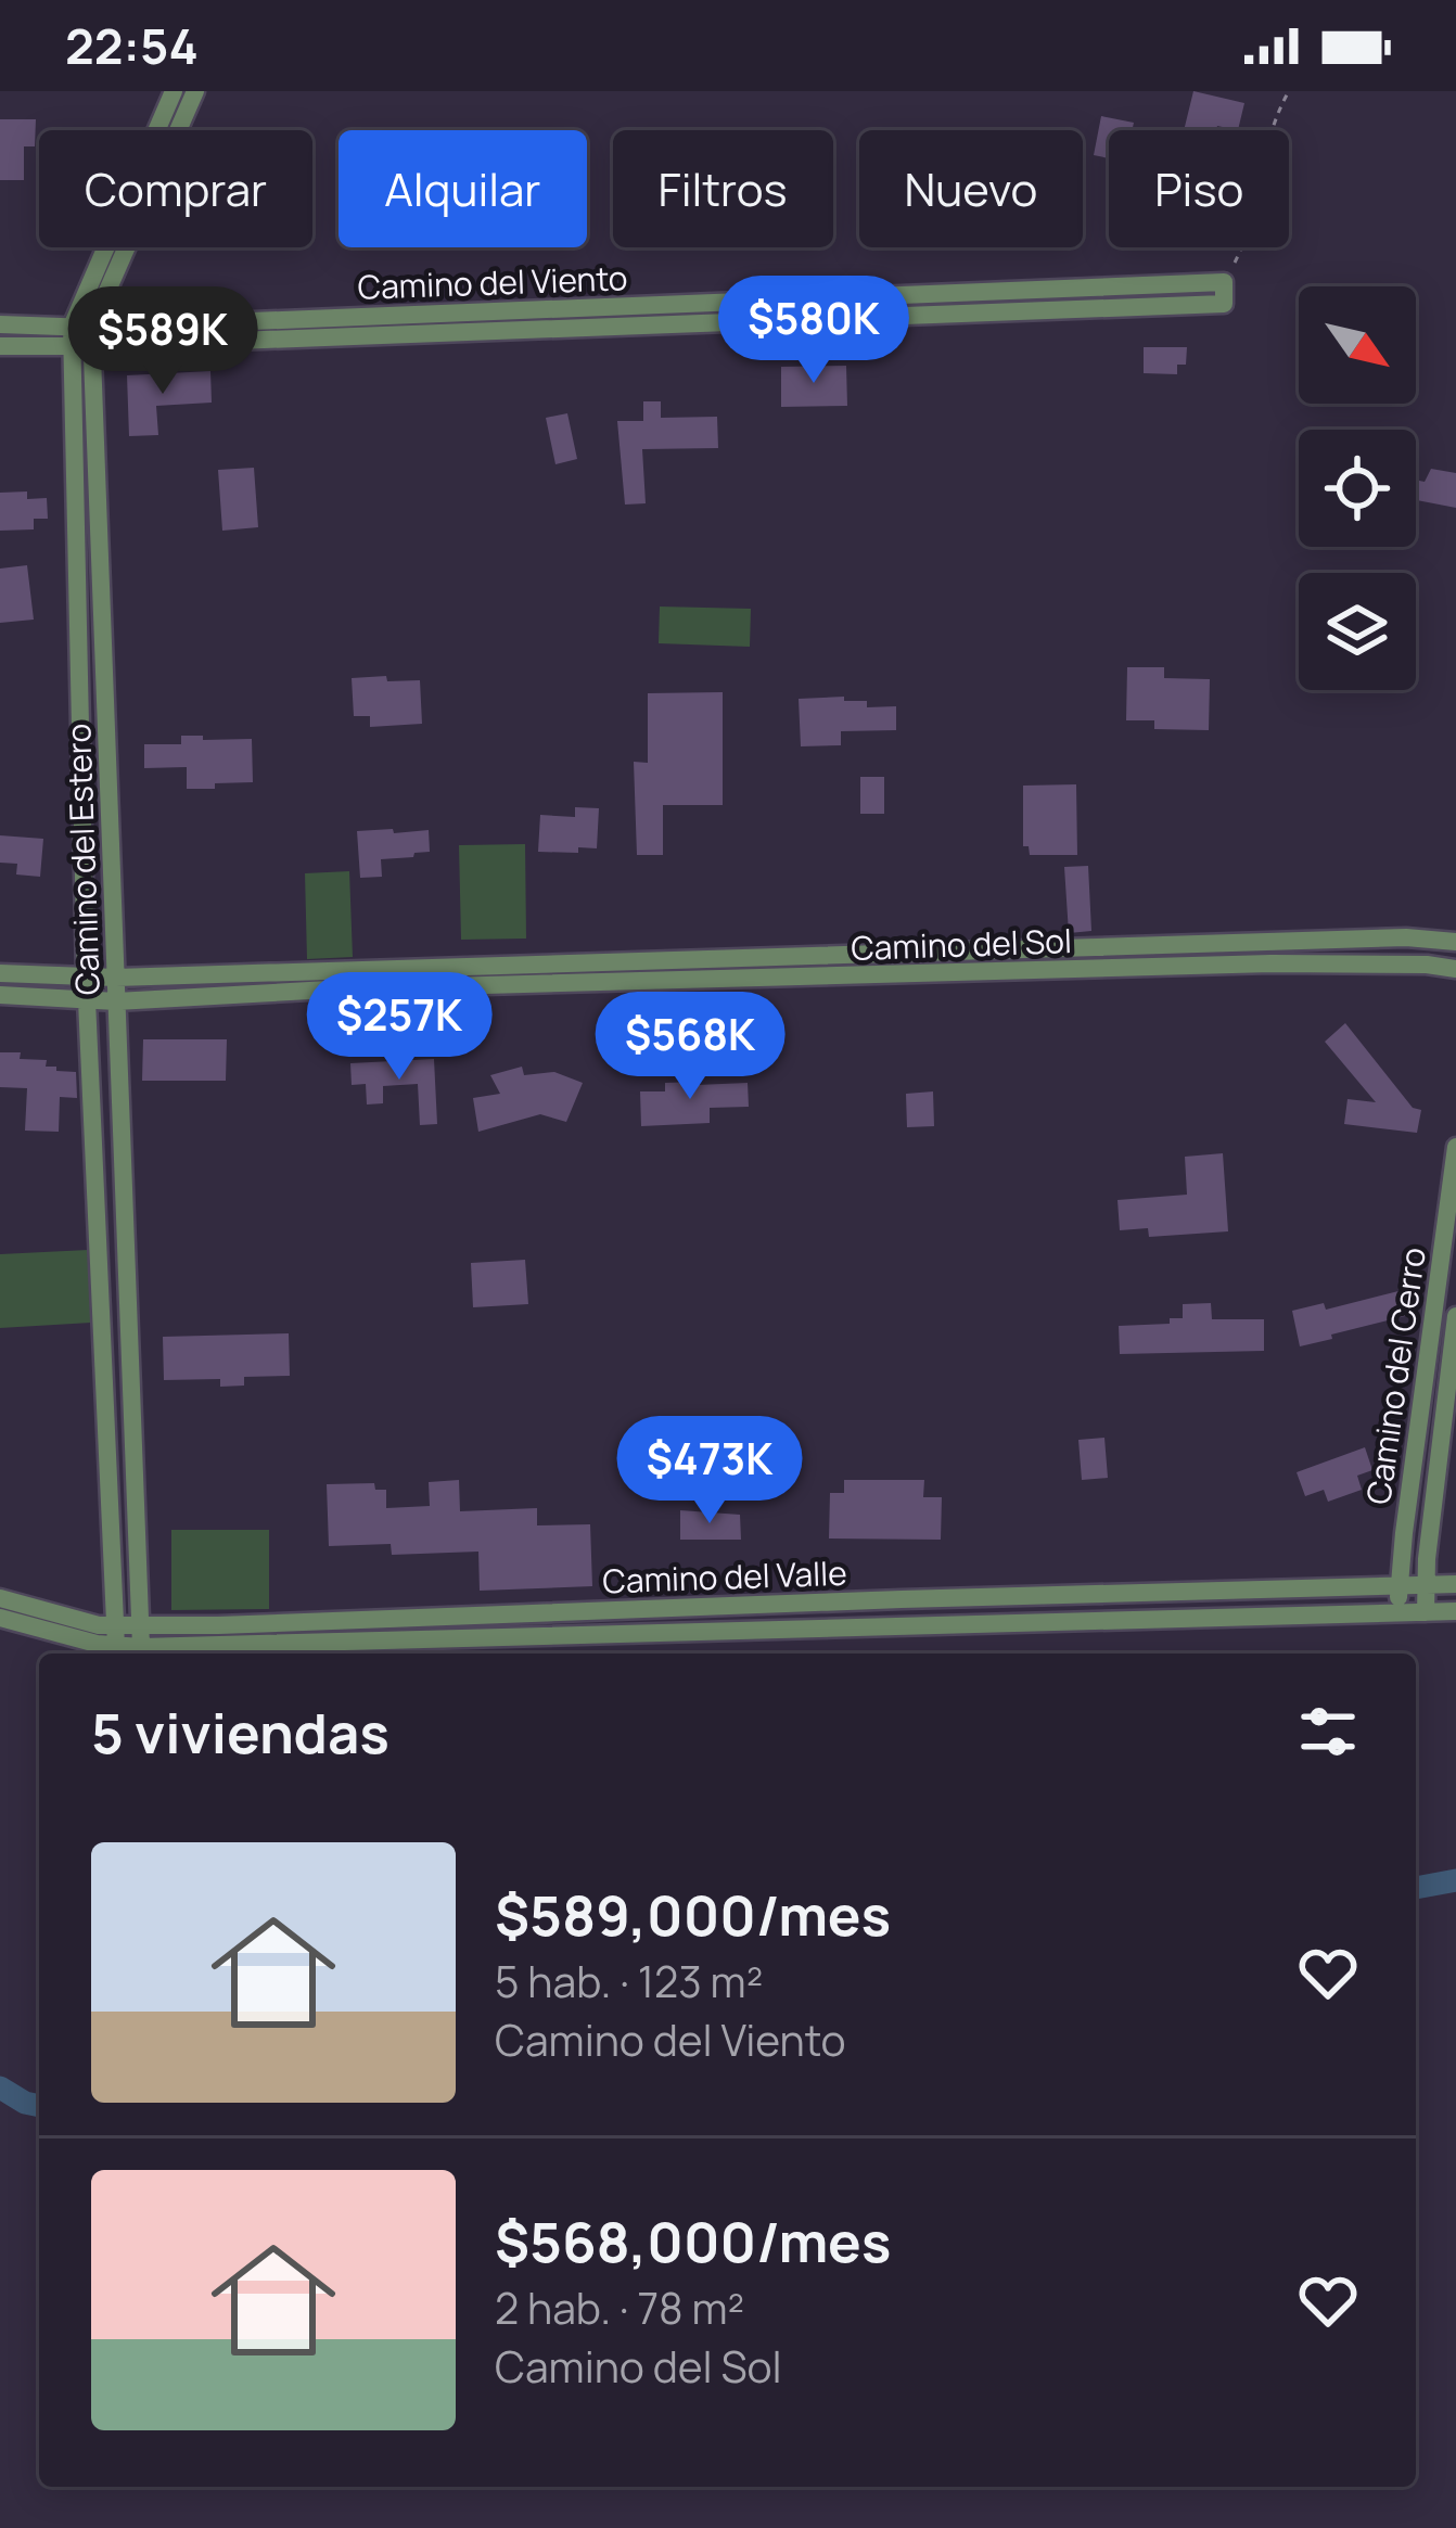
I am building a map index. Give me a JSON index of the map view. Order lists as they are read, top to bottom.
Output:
{
  "streets": {
    "street": [
      "Camino del Viento",
      "Camino del Estero",
      "Camino del Sol",
      "Camino del Cerro",
      "Camino del Valle"
    ]
  },
  "crossings": [
    ["Camino del Viento", "Camino del Estero"],
    ["Camino del Estero", "Camino del Sol"],
    ["Camino del Estero", "Camino del Valle"],
    ["Camino del Cerro", "Camino del Valle"]
  ],
  "north": "bottom right",
  "page": {
    "status": "22:54",
    "chip": [
      "Comprar",
      "Alquilar",
      "Filtros",
      "Nuevo",
      "Piso"
    ],
    "price": [
      "$580K",
      "$589K",
      "$257K",
      "$568K",
      "$473K"
    ],
    "heading": "5 viviendas",
    "list": [
      {
        "name": "$589,000/mes",
        "note": "5 hab. · 123 m² · Camino del Viento"
      },
      {
        "name": "$568,000/mes",
        "note": "2 hab. · 78 m² · Camino del Sol"
      }
    ]
  }
}
